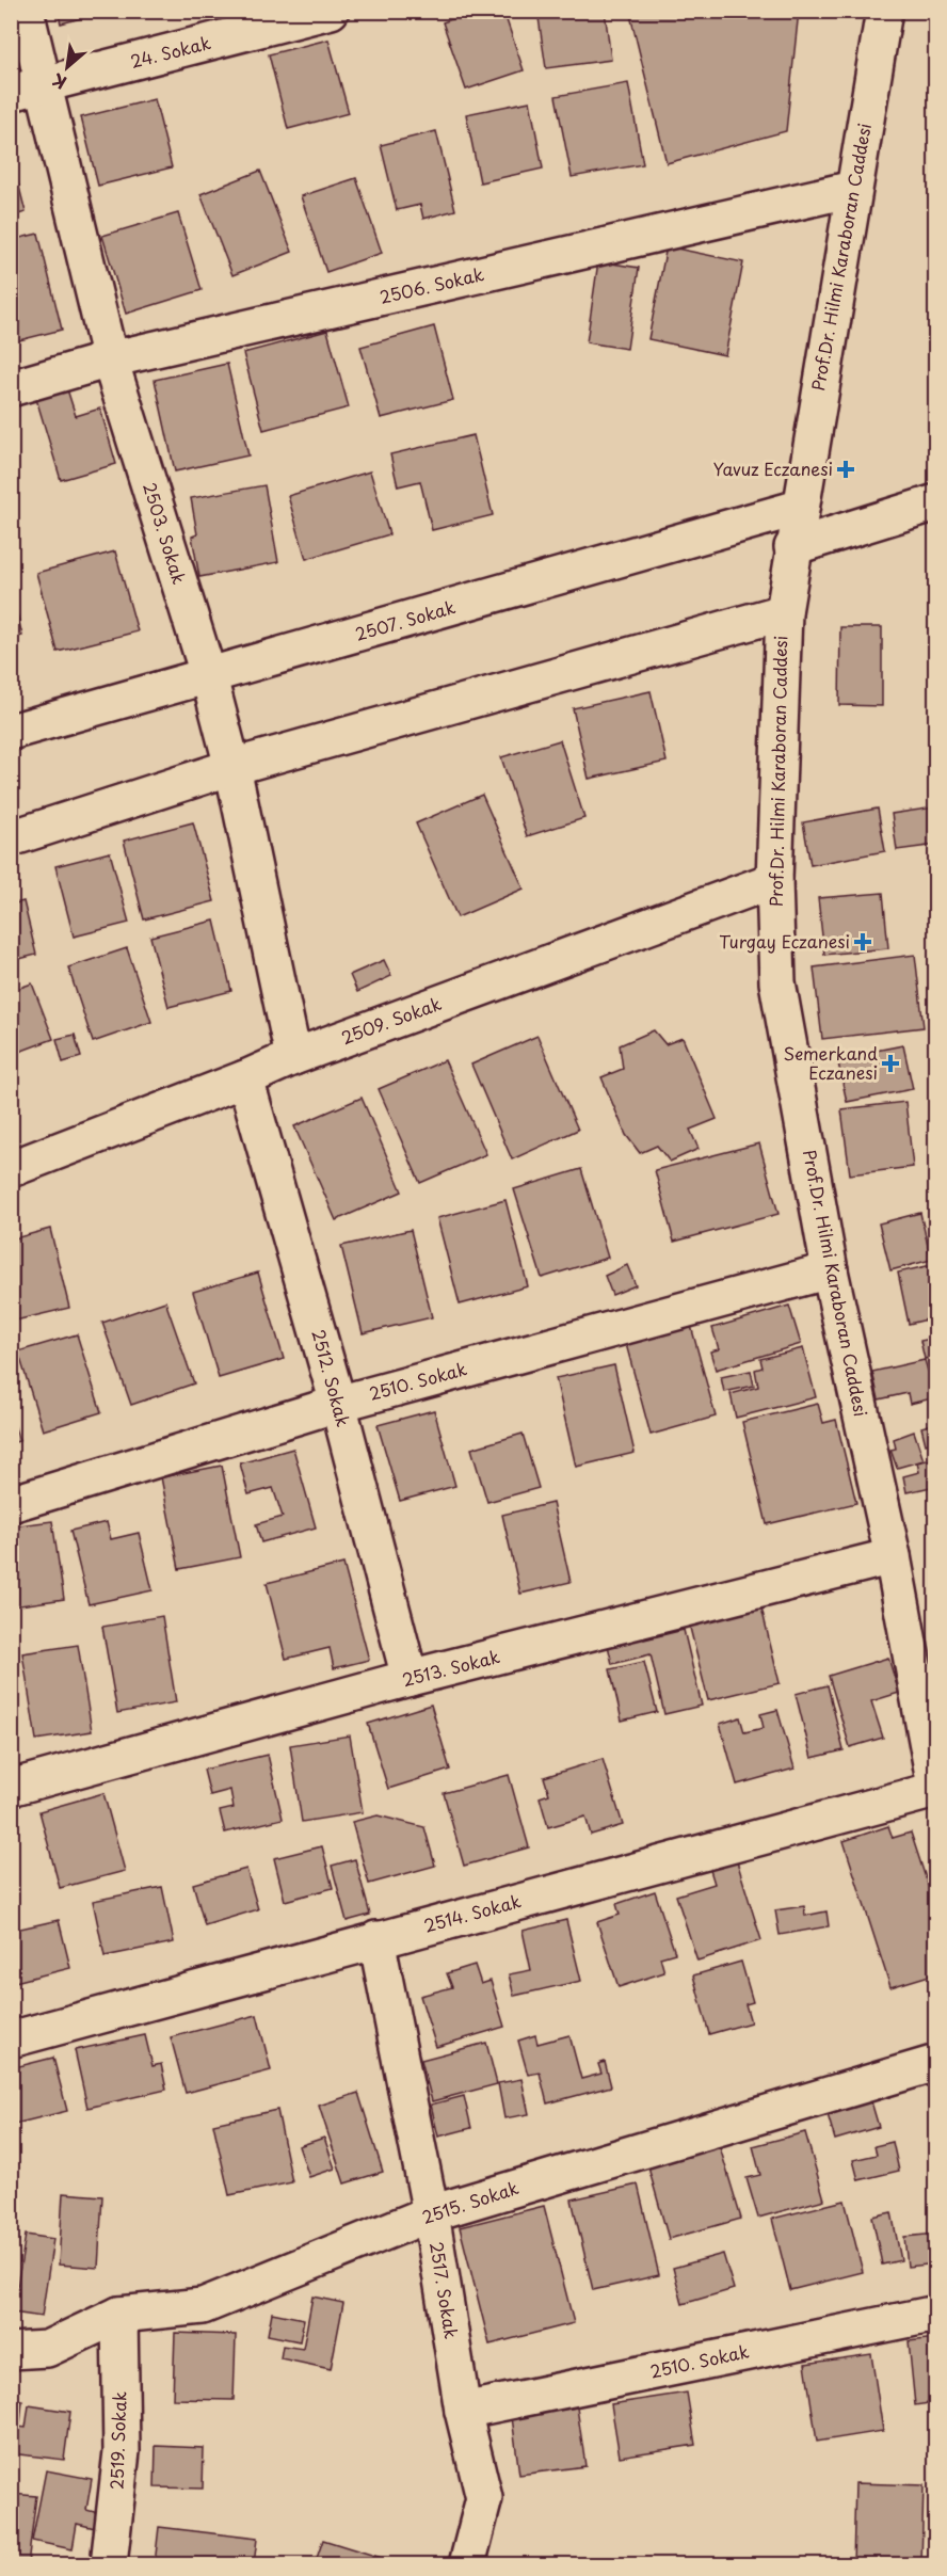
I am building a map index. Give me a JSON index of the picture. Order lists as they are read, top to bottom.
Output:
{
  "streets": {
    "street": [
      "24. Sokak",
      "Prof.Dr. Hilmi Karaboran Caddesi",
      "2506. Sokak",
      "2503. Sokak",
      "2507. Sokak",
      "2509. Sokak",
      "2512. Sokak",
      "2510. Sokak",
      "2513. Sokak",
      "2514. Sokak",
      "2515. Sokak",
      "2517. Sokak",
      "2519. Sokak"
    ]
  },
  "crossings": [
    ["24. Sokak", "2503. Sokak"],
    ["Prof.Dr. Hilmi Karaboran Caddesi", "2506. Sokak"],
    ["Prof.Dr. Hilmi Karaboran Caddesi", "2507. Sokak"],
    ["Prof.Dr. Hilmi Karaboran Caddesi", "2509. Sokak"],
    ["Prof.Dr. Hilmi Karaboran Caddesi", "2510. Sokak"],
    ["Prof.Dr. Hilmi Karaboran Caddesi", "2513. Sokak"],
    ["Prof.Dr. Hilmi Karaboran Caddesi", "2514. Sokak"],
    ["2506. Sokak", "2503. Sokak"],
    ["2503. Sokak", "2507. Sokak"],
    ["2503. Sokak", "2509. Sokak"],
    ["2509. Sokak", "2512. Sokak"],
    ["2512. Sokak", "2510. Sokak"],
    ["2512. Sokak", "2513. Sokak"],
    ["2510. Sokak", "2517. Sokak"],
    ["2514. Sokak", "2517. Sokak"],
    ["2515. Sokak", "2517. Sokak"],
    ["2515. Sokak", "2519. Sokak"]
  ],
  "places": {
    "health": ["Yavuz Eczanesi", "Turgay Eczanesi", "Semerkand Eczanesi"]
  },
  "north": "bottom left"
}
